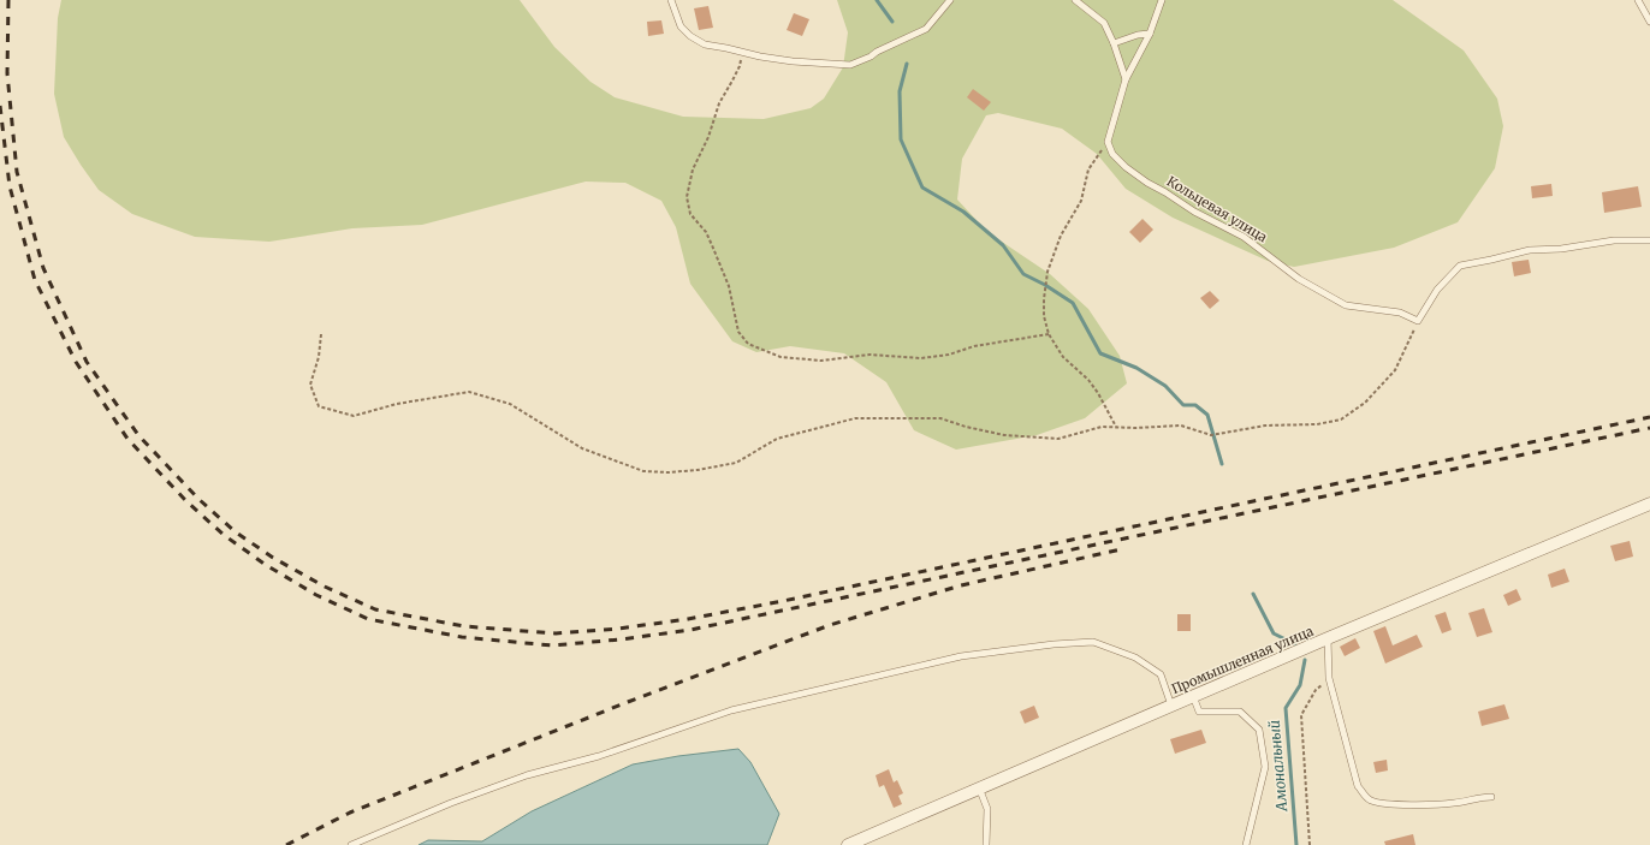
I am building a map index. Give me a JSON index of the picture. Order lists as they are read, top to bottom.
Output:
{
  "streets": {
    "street": ["Промышленная улица"],
    "lane": ["Кольцевая улица"]
  },
  "water": ["Амональный"]
}
